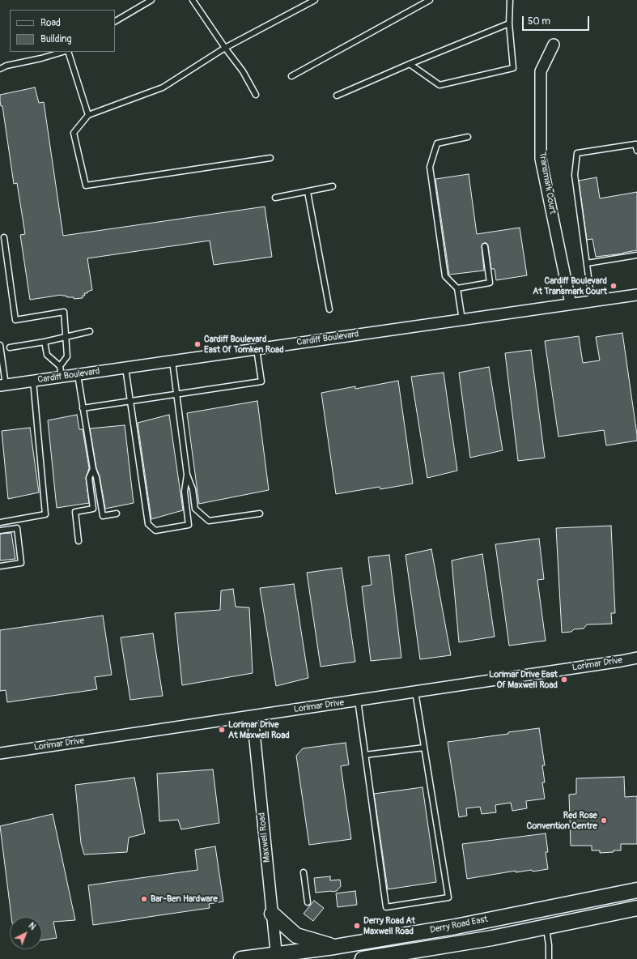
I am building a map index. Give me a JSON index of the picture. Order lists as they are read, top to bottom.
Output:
{
  "streets": {
    "main road": ["Derry Road East"],
    "street": [
      "Transmark Court",
      "Cardiff Boulevard",
      "Lorimar Drive",
      "Maxwell Road"
    ]
  },
  "crossings": [
    ["Transmark Court", "Cardiff Boulevard"],
    ["Lorimar Drive", "Maxwell Road"],
    ["Maxwell Road", "Derry Road East"]
  ],
  "places": [
    "Cardiff Boulevard At Transmark Court",
    "Cardiff Boulevard East Of Tomken Road",
    "Lorimar Drive East Of Maxwell Road",
    "Lorimar Drive At Maxwell Road",
    "Red Rose Convention Centre",
    "Bar-Ben Hardware",
    "Derry Road At Maxwell Road"
  ],
  "legend": ["Road", "Building"],
  "scale_bar": "50 m",
  "north": "top right"
}
